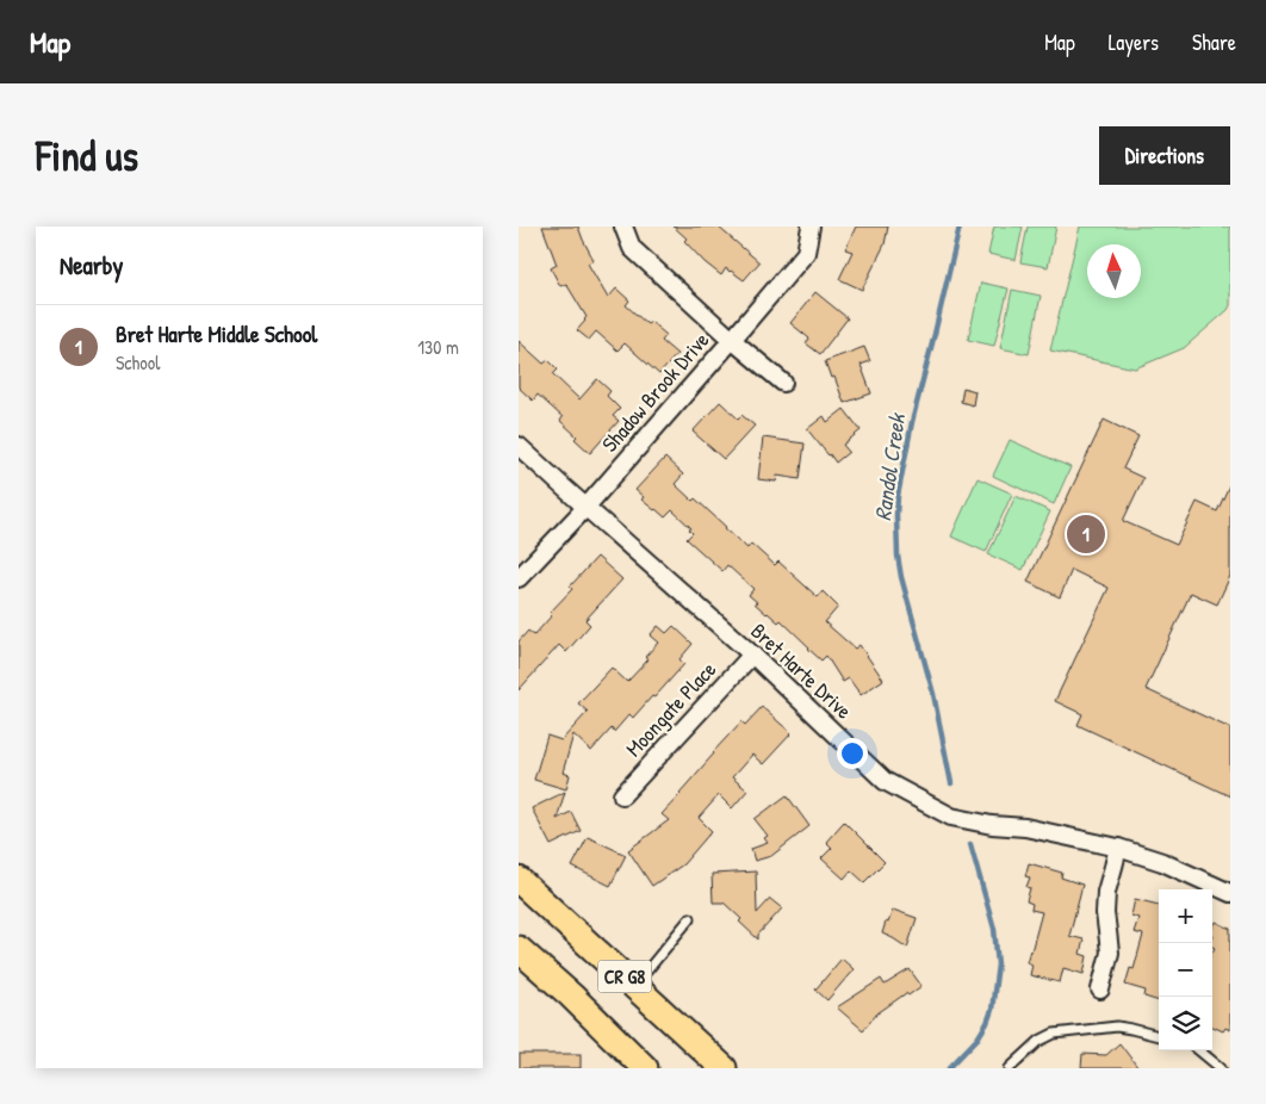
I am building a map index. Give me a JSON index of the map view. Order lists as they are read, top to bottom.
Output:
{
  "streets": {
    "main road": ["CR G8"],
    "street": ["Shadow Brook Drive", "Bret Harte Drive", "Moongate Place"]
  },
  "crossings": [
    ["Shadow Brook Drive", "Bret Harte Drive"],
    ["Bret Harte Drive", "Moongate Place"]
  ],
  "water": ["Randol Creek"],
  "north": "top",
  "page": {
    "header": "Map",
    "nav": ["Map", "Layers", "Share"],
    "buttons": "Directions",
    "title": "Find us",
    "heading": "Nearby",
    "list": [
      {
        "mark": "1",
        "name": "Bret Harte Middle School",
        "note": "School",
        "value": "130 m"
      }
    ],
    "pins": "1",
    "map_buttons": ["+", "−"]
  }
}
